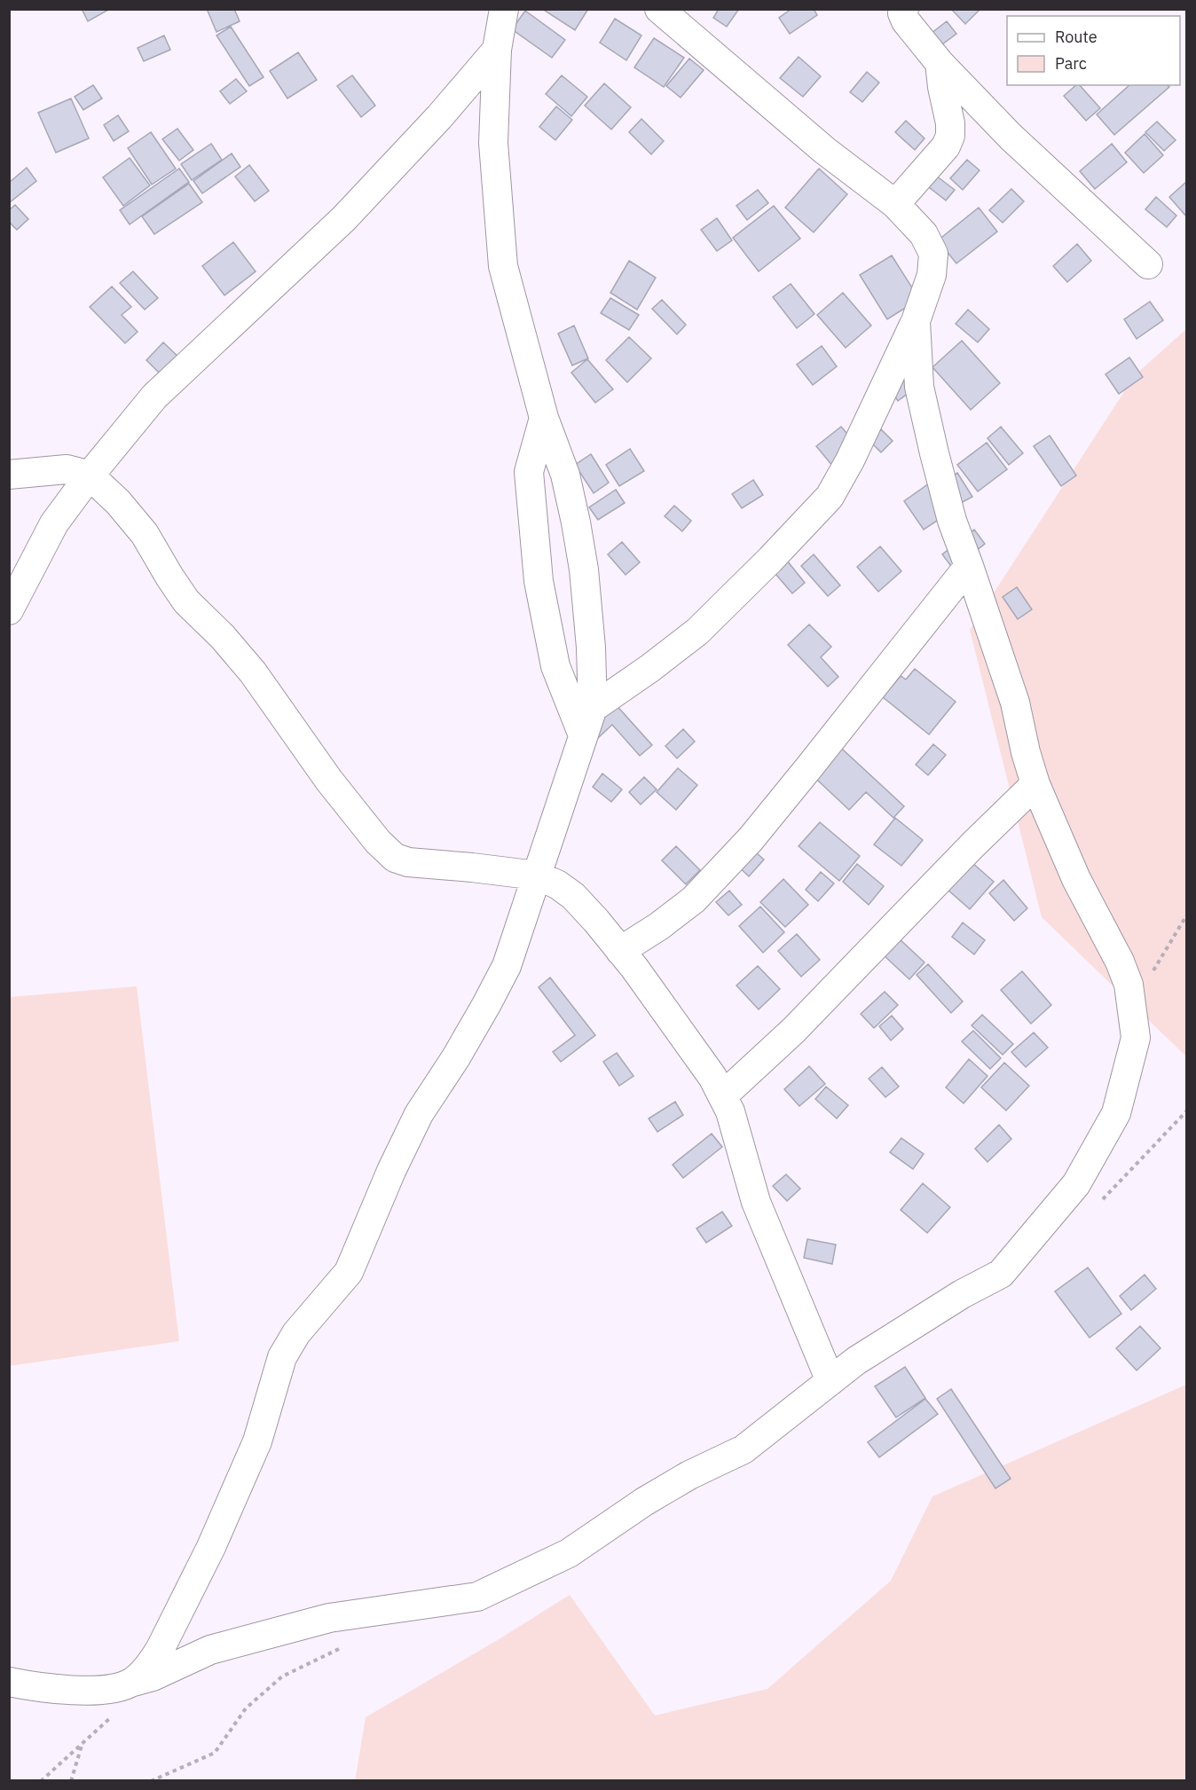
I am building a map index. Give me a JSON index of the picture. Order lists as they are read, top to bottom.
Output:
{
  "legend": ["Route", "Parc"]
}
